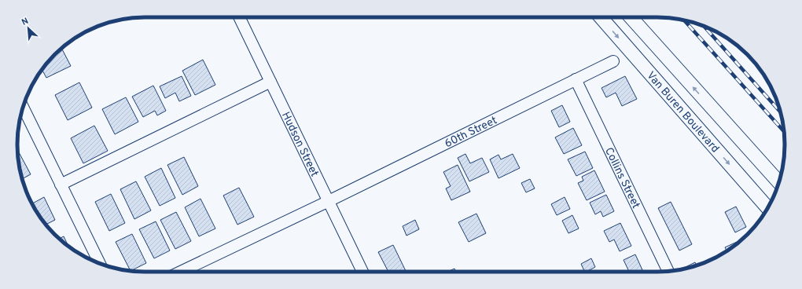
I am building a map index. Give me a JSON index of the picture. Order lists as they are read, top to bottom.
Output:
{
  "streets": {
    "main road": ["Van Buren Boulevard"],
    "street": ["60th Street", "Hudson Street", "Collins Street"]
  },
  "crossings": [
    ["60th Street", "Hudson Street"],
    ["60th Street", "Collins Street"]
  ],
  "north": "top left"
}
